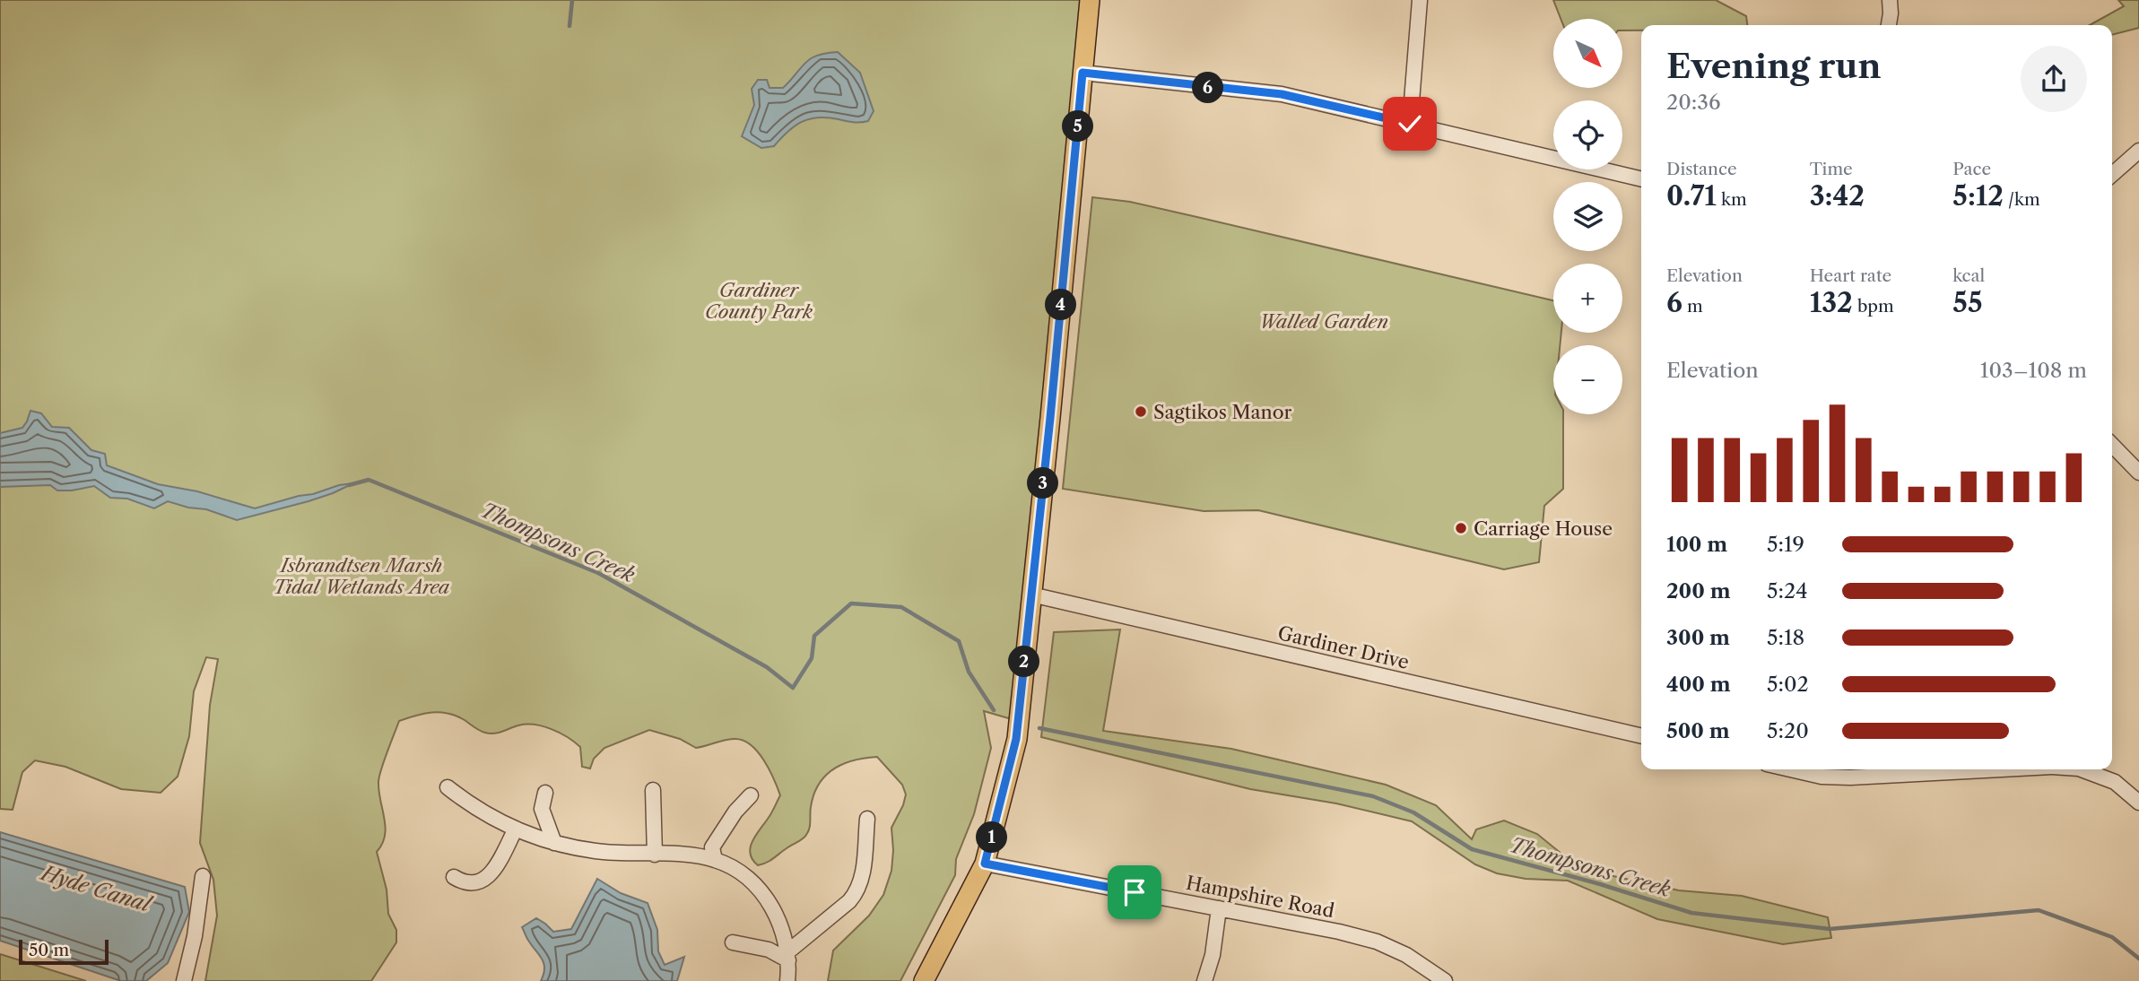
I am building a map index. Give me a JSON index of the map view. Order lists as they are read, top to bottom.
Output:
{
  "streets": {
    "street": ["Gardiner Drive", "Hampshire Road"]
  },
  "water": ["Thompsons Creek", "Hyde Canal"],
  "parks": ["Gardiner County Park", "Walled Garden", "Isbrandtsen Marsh Tidal Wetlands Area"],
  "places": ["Sagtikos Manor", "Carriage House"],
  "scale_bar": "50 m",
  "north": "bottom right",
  "page": {
    "map_buttons": ["+", "−"],
    "heading": ["Evening run", "20:36"],
    "pins": [
      "6",
      "5",
      "4",
      "3",
      "2",
      "1"
    ],
    "stats": [
      ["Distance", "0.71 km"],
      ["Time", "3:42"],
      ["Pace", "5:12 /km"],
      ["Elevation", "6 m"],
      ["Heart rate", "132 bpm"],
      ["kcal", "55"]
    ],
    "chart": ["Elevation", "103–108 m"],
    "list": [
      {
        "name": "100 m",
        "note": "5:19"
      },
      {
        "name": "200 m",
        "note": "5:24"
      },
      {
        "name": "300 m",
        "note": "5:18"
      },
      {
        "name": "400 m",
        "note": "5:02"
      },
      {
        "name": "500 m",
        "note": "5:20"
      }
    ],
    "scale": "50 m"
  }
}
